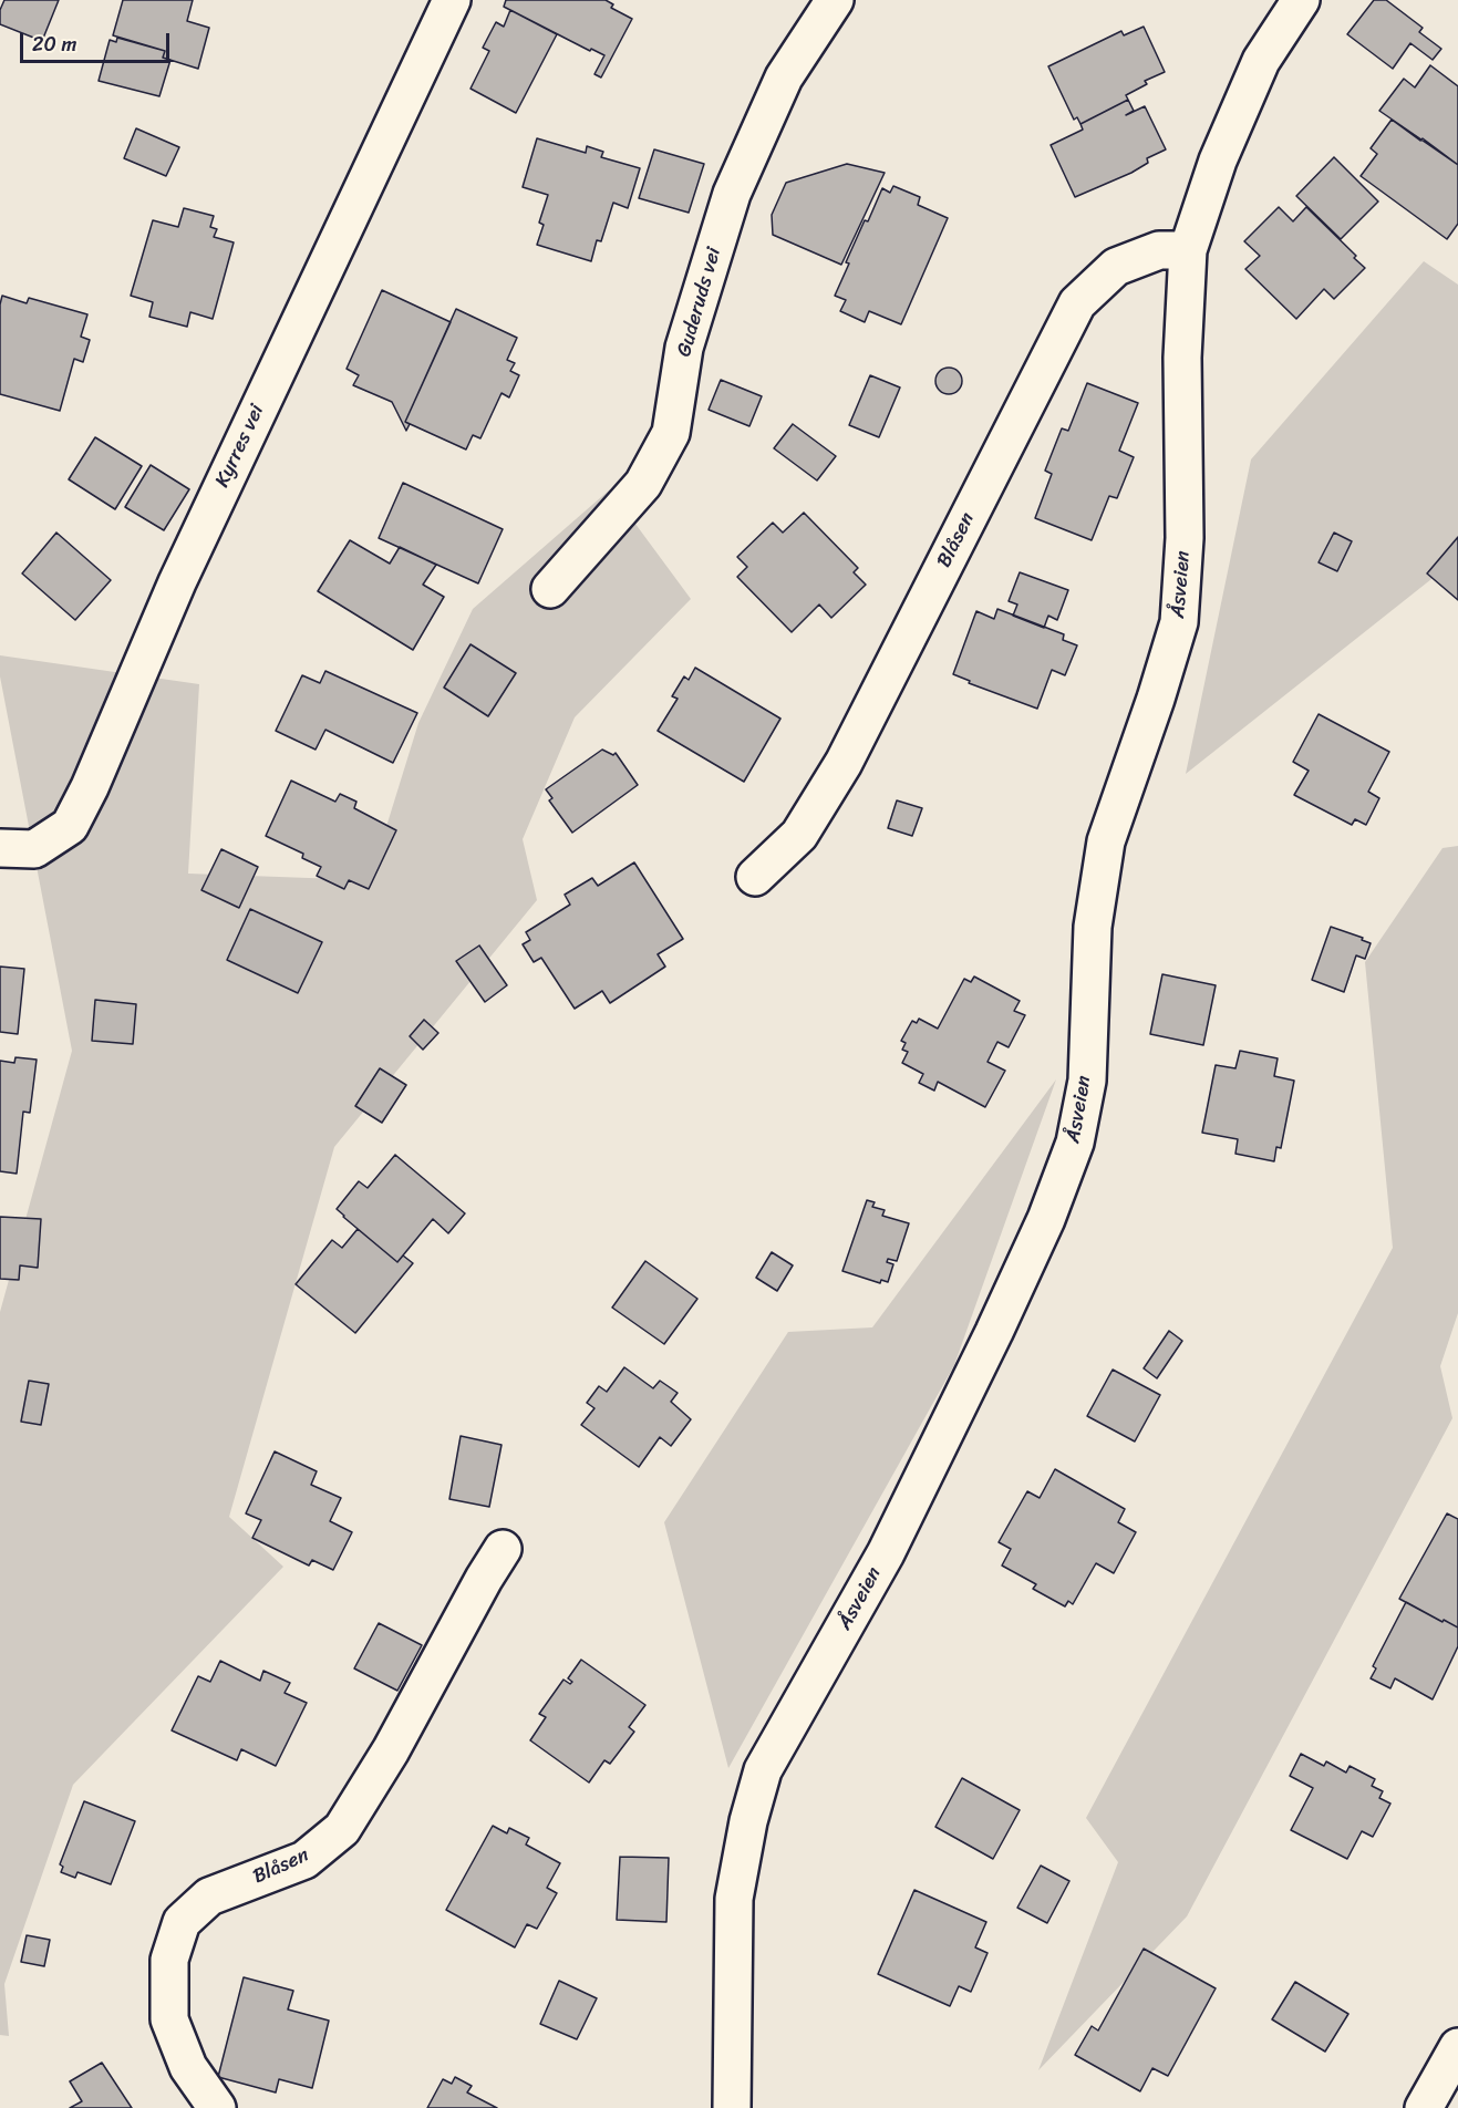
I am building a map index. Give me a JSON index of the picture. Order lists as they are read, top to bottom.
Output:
{
  "streets": {
    "street": [
      "Guderuds vei",
      "Kyrres vei",
      "Blåsen",
      "Åsveien"
    ]
  },
  "crossings": [
    ["Blåsen", "Åsveien"]
  ],
  "scale_bar": "20 m"
}
